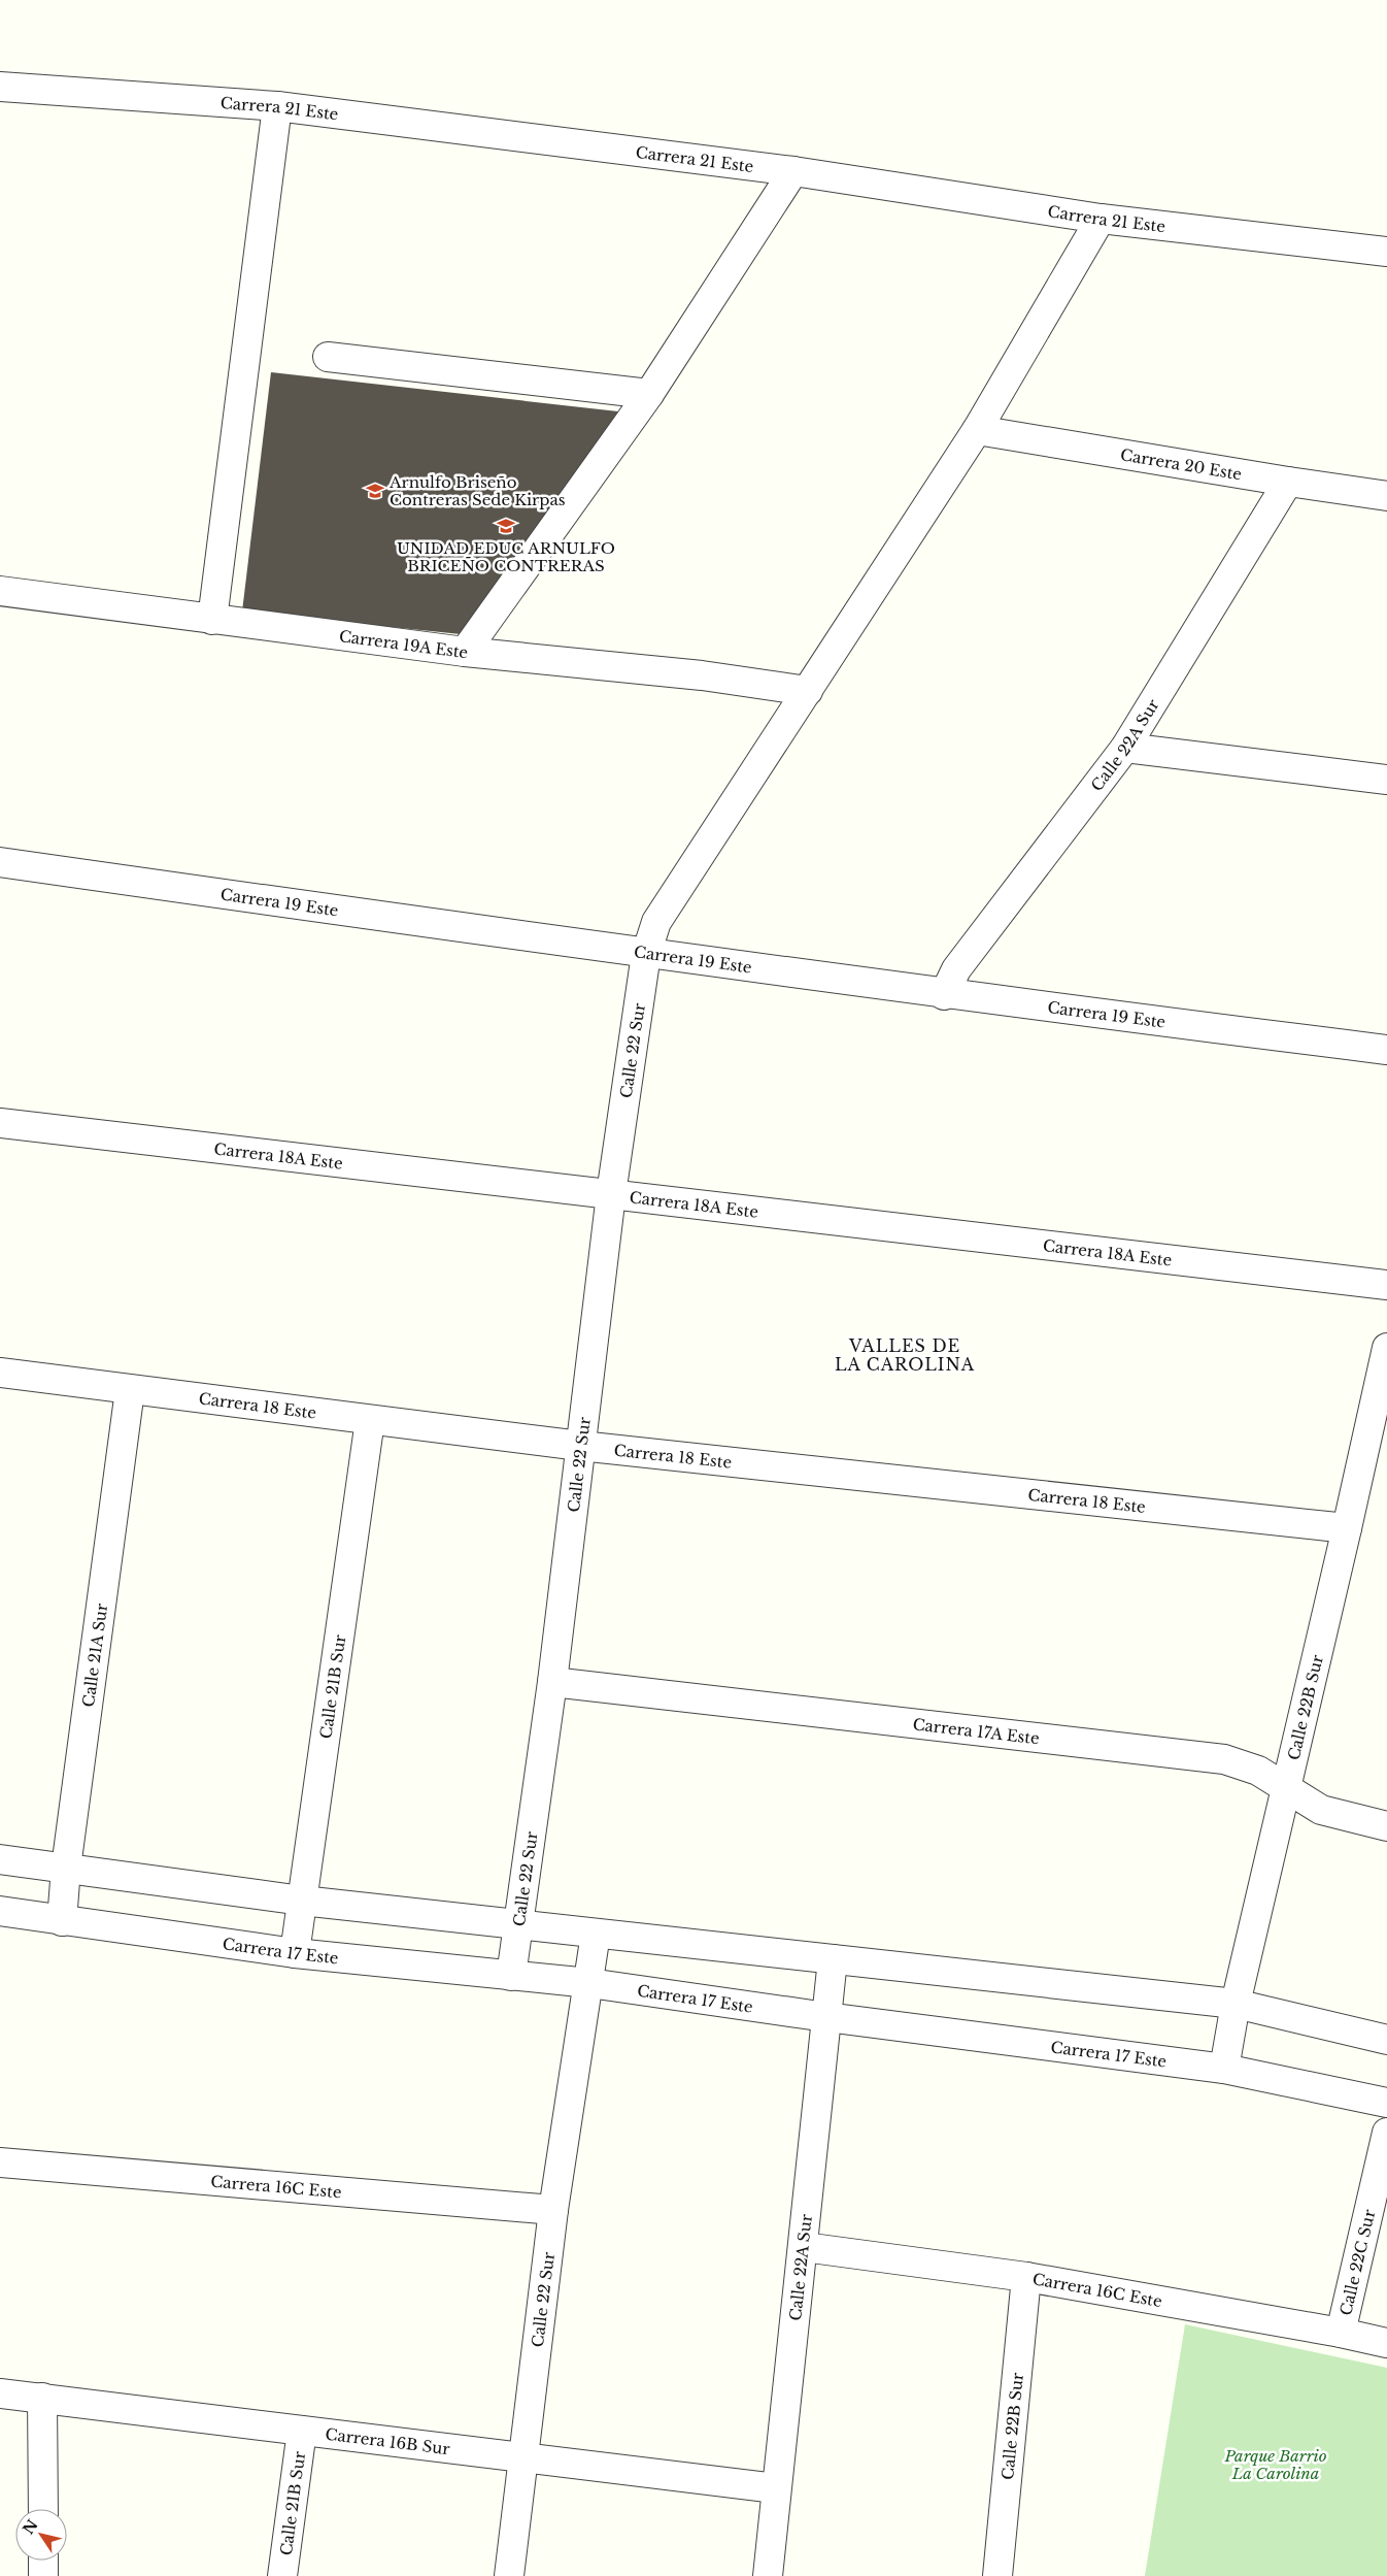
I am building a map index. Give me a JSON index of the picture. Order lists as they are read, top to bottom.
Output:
{
  "streets": {
    "street": [
      "Carrera 21 Este",
      "Carrera 20 Este",
      "Carrera 19A Este",
      "Calle 22A Sur",
      "Carrera 19 Este",
      "Calle 22 Sur",
      "Carrera 18A Este",
      "Carrera 18 Este",
      "Calle 21A Sur",
      "Calle 21B Sur",
      "Calle 22B Sur",
      "Carrera 17A Este",
      "Carrera 17 Este",
      "Carrera 16C Este",
      "Calle 22C Sur",
      "Carrera 16B Sur"
    ]
  },
  "crossings": [
    ["Carrera 21 Este", "Calle 22 Sur"],
    ["Carrera 20 Este", "Calle 22A Sur"],
    ["Carrera 20 Este", "Calle 22 Sur"],
    ["Carrera 19A Este", "Calle 22 Sur"],
    ["Calle 22A Sur", "Carrera 19 Este"],
    ["Calle 22A Sur", "Carrera 17 Este"],
    ["Calle 22A Sur", "Carrera 16C Este"],
    ["Calle 22A Sur", "Carrera 16B Sur"],
    ["Carrera 19 Este", "Calle 22 Sur"],
    ["Calle 22 Sur", "Carrera 18A Este"],
    ["Calle 22 Sur", "Carrera 18 Este"],
    ["Calle 22 Sur", "Carrera 17A Este"],
    ["Calle 22 Sur", "Carrera 17 Este"],
    ["Calle 22 Sur", "Carrera 16C Este"],
    ["Calle 22 Sur", "Carrera 16B Sur"],
    ["Carrera 18 Este", "Calle 21A Sur"],
    ["Carrera 18 Este", "Calle 21B Sur"],
    ["Carrera 18 Este", "Calle 22B Sur"],
    ["Calle 21A Sur", "Carrera 17 Este"],
    ["Calle 21B Sur", "Carrera 17 Este"],
    ["Calle 21B Sur", "Carrera 16B Sur"],
    ["Calle 22B Sur", "Carrera 17A Este"],
    ["Calle 22B Sur", "Carrera 17 Este"],
    ["Calle 22B Sur", "Carrera 16C Este"],
    ["Carrera 16C Este", "Calle 22C Sur"]
  ],
  "districts": ["VALLES DE LA CAROLINA"],
  "parks": ["Parque Barrio La Carolina"],
  "places": {
    "school or university": ["Arnulfo Briseño Contreras Sede Kirpas", "UNIDAD EDUC ARNULFO BRICEÑO CONTRERAS"]
  },
  "north": "top left"
}
